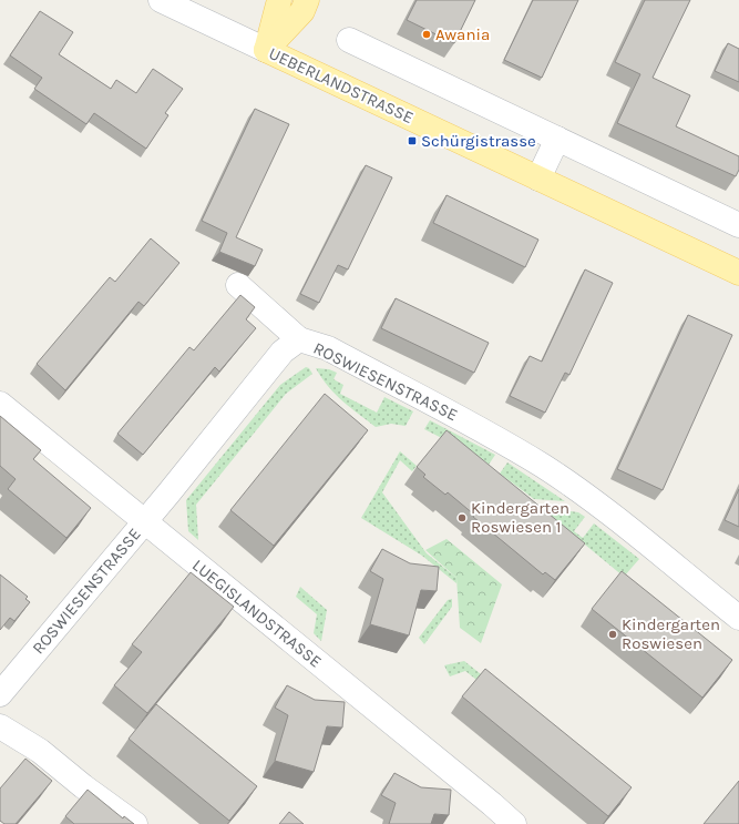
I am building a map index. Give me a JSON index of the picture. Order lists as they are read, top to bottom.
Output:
{
  "streets": {
    "main road": ["UEBERLANDSTRASSE"],
    "street": ["ROSWIESENSTRASSE", "LUEGISLANDSTRASSE"]
  },
  "crossings": [
    ["ROSWIESENSTRASSE", "LUEGISLANDSTRASSE"]
  ],
  "places": {
    "other": ["Awania", "Kindergarten Roswiesen 1", "Kindergarten Roswiesen"],
    "transit": ["Schürgistrasse"]
  }
}
